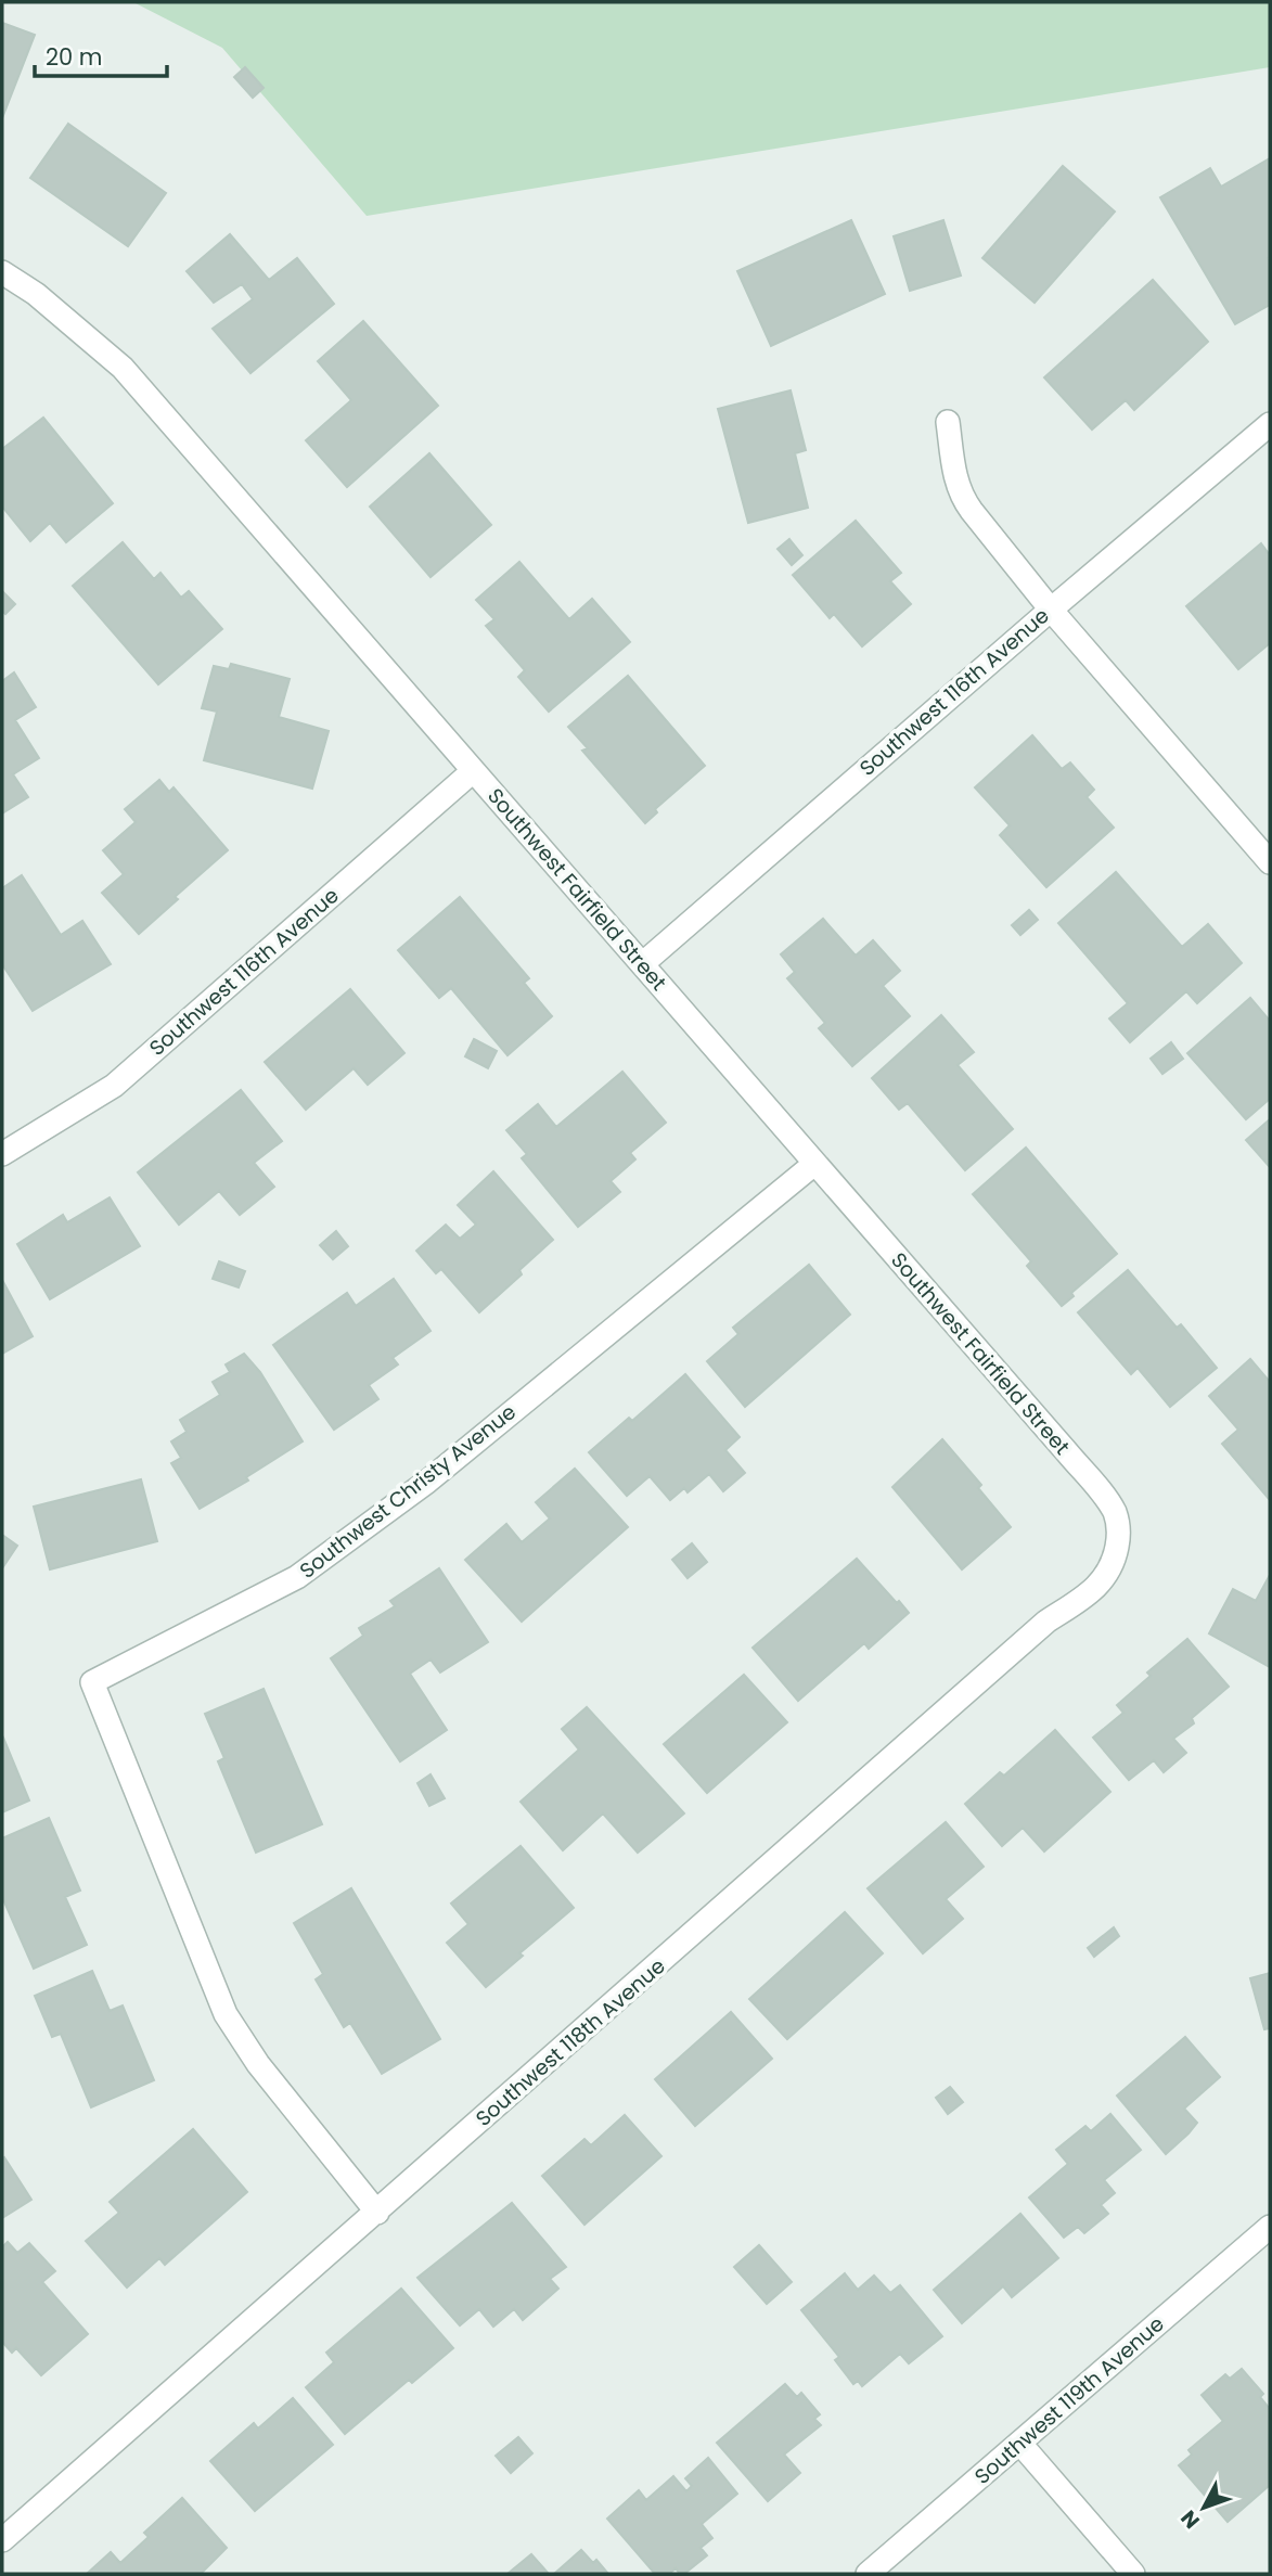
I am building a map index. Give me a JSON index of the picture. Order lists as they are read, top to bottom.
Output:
{
  "streets": {
    "street": [
      "Southwest 116th Avenue",
      "Southwest Fairfield Street",
      "Southwest Christy Avenue",
      "Southwest 118th Avenue",
      "Southwest 119th Avenue"
    ]
  },
  "crossings": [
    ["Southwest 116th Avenue", "Southwest Fairfield Street"],
    ["Southwest Fairfield Street", "Southwest Christy Avenue"],
    ["Southwest Fairfield Street", "Southwest 118th Avenue"],
    ["Southwest Christy Avenue", "Southwest 118th Avenue"]
  ],
  "scale_bar": "20 m",
  "north": "bottom left"
}
